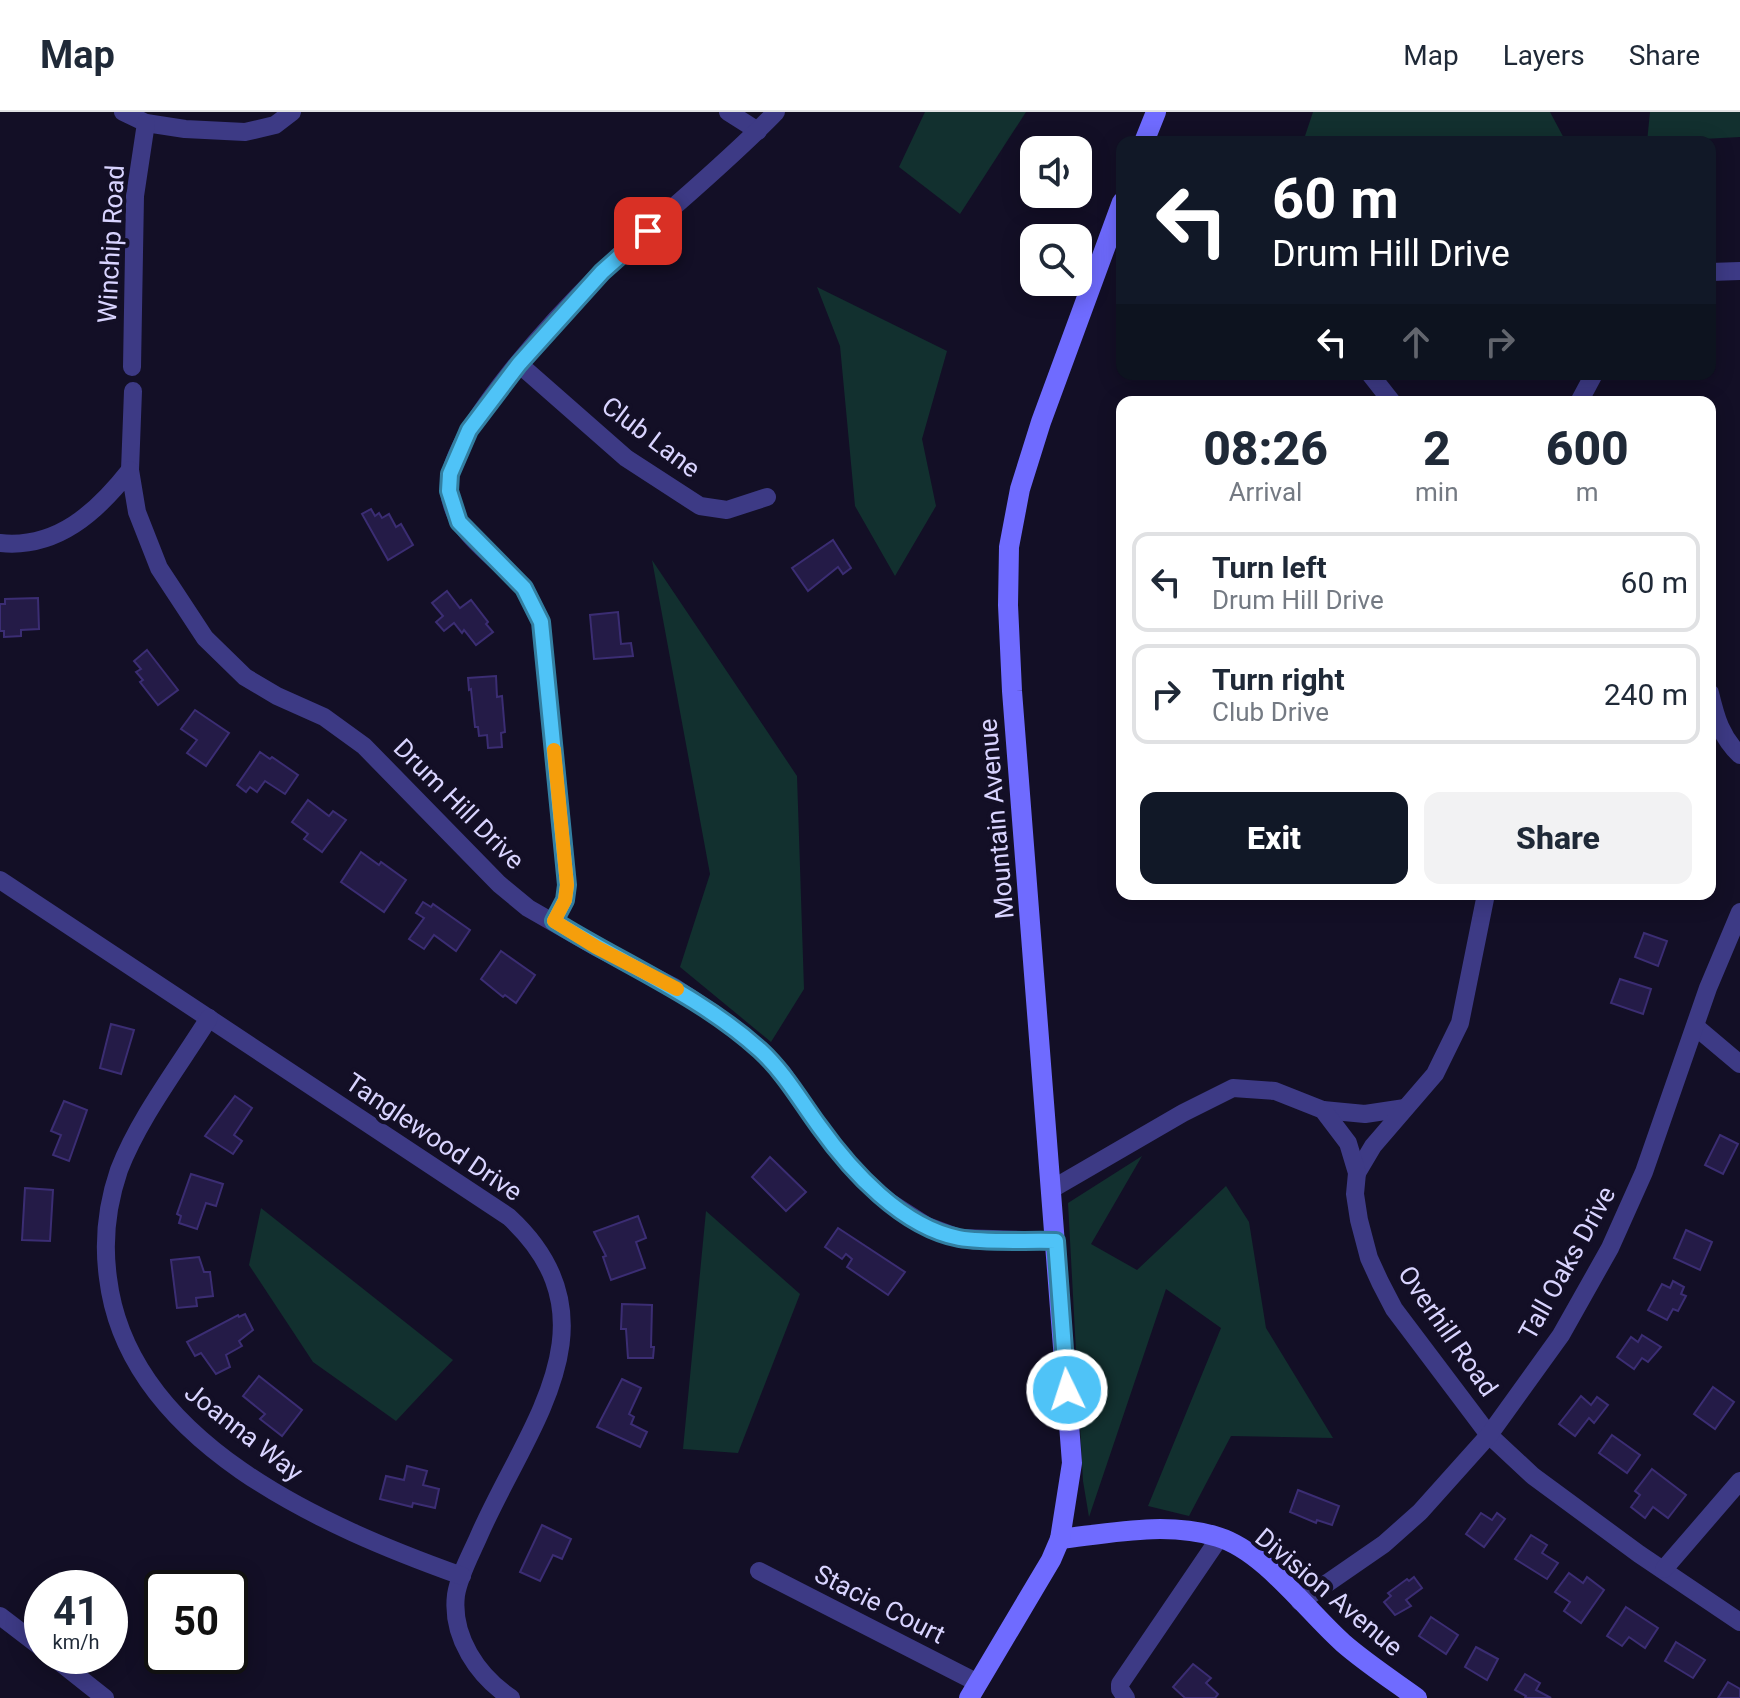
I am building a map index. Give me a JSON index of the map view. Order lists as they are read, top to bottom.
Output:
{
  "streets": {
    "main road": ["Mountain Avenue", "Division Avenue"],
    "street": [
      "Winchip Road",
      "Club Lane",
      "Drum Hill Drive",
      "Tanglewood Drive",
      "Tall Oaks Drive",
      "Overhill Road",
      "Joanna Way",
      "Stacie Court"
    ]
  },
  "crossings": [
    ["Drum Hill Drive", "Mountain Avenue"],
    ["Mountain Avenue", "Division Avenue"],
    ["Mountain Avenue", "Stacie Court"],
    ["Tanglewood Drive", "Joanna Way"],
    ["Tall Oaks Drive", "Overhill Road"],
    ["Tall Oaks Drive", "Division Avenue"]
  ],
  "page": {
    "header": "Map",
    "nav": ["Map", "Layers", "Share"],
    "turn": ["60 m", "Drum Hill Drive"],
    "eta": [
      "08:26",
      "Arrival",
      "2",
      "min",
      "600",
      "m"
    ],
    "list": [
      {
        "name": "Turn left",
        "note": "Drum Hill Drive",
        "value": "60 m"
      },
      {
        "name": "Turn right",
        "note": "Club Drive",
        "value": "240 m"
      }
    ],
    "buttons": ["Exit", "Share"],
    "speed": "41 km/h",
    "limit": "50"
  }
}
